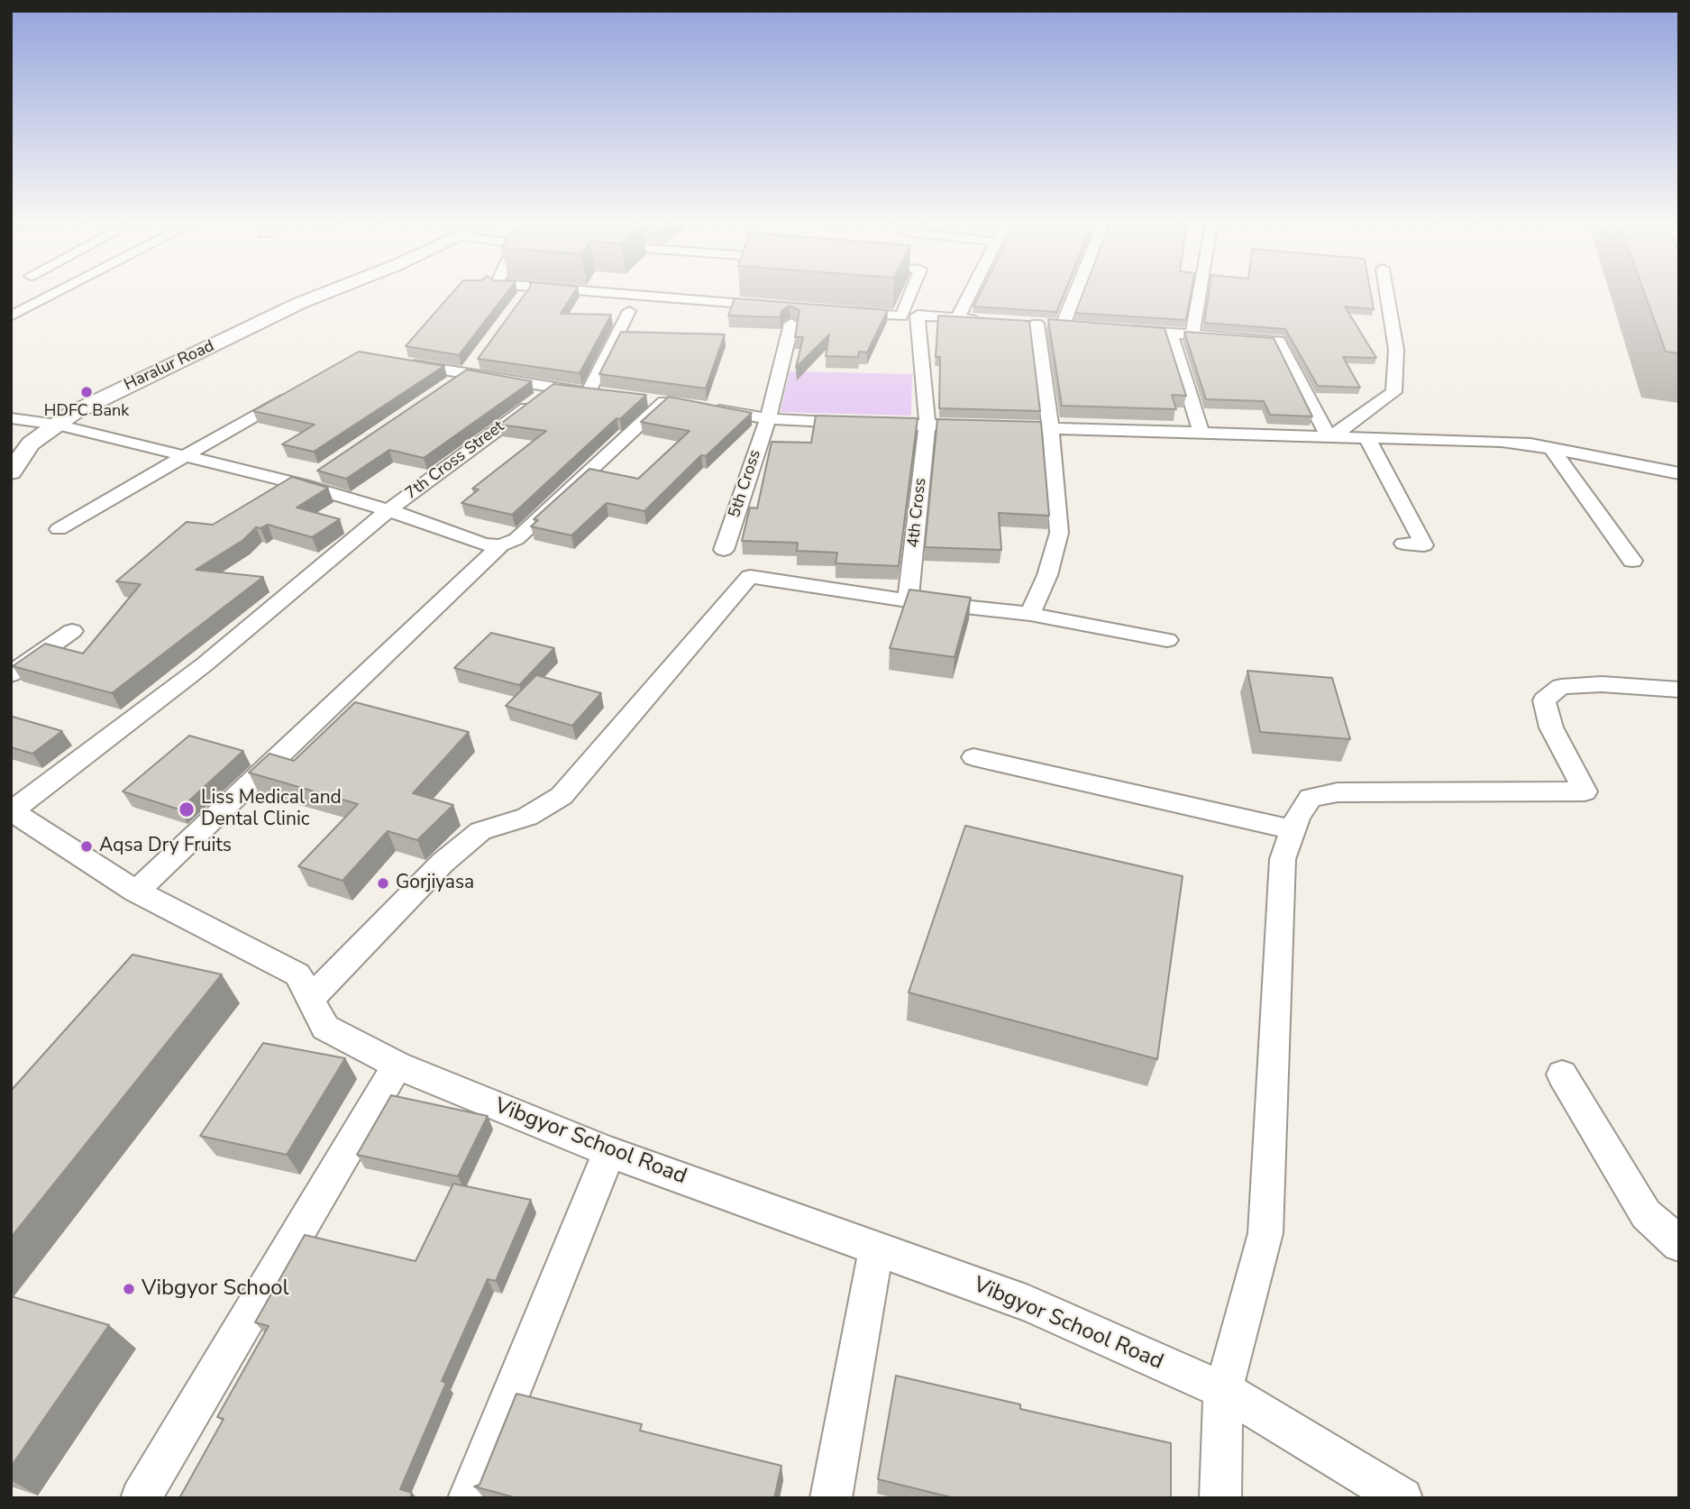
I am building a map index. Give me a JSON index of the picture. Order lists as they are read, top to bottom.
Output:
{
  "streets": {
    "street": [
      "Haralur Road",
      "7th Cross Street",
      "5th Cross",
      "4th Cross",
      "Vibgyor School Road"
    ]
  },
  "crossings": [
    ["7th Cross Street", "Vibgyor School Road"]
  ],
  "places": [
    "HDFC Bank",
    "Liss Medical and Dental Clinic",
    "Aqsa Dry Fruits",
    "Gorjiyasa",
    "Vibgyor School"
  ]
}
